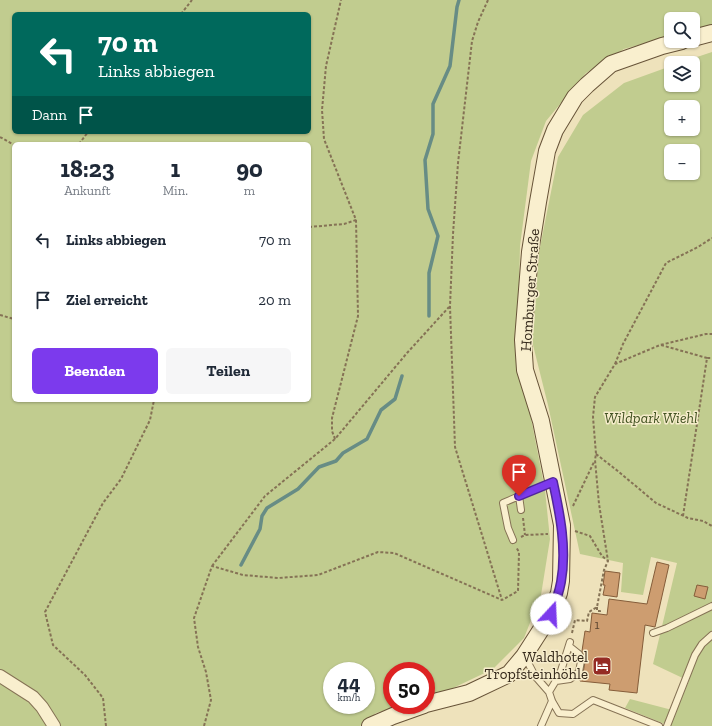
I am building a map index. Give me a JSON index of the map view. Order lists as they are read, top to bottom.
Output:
{
  "streets": {
    "main road": ["Homburger Straße"]
  },
  "parks": ["Wildpark Wiehl"],
  "places": {
    "hotel": ["Waldhotel Tropfsteinhöhle"]
  },
  "house_numbers": ["1"],
  "page": {
    "map_buttons": ["+", "−"],
    "turn": ["70 m", "Links abbiegen"],
    "then": "Dann",
    "eta": [
      "18:23",
      "Ankunft",
      "1",
      "Min.",
      "90",
      "m"
    ],
    "list": [
      {
        "name": "Links abbiegen",
        "value": "70 m"
      },
      {
        "name": "Ziel erreicht",
        "value": "20 m"
      }
    ],
    "buttons": ["Beenden", "Teilen"],
    "speed": "44 km/h",
    "limit": "50"
  }
}
